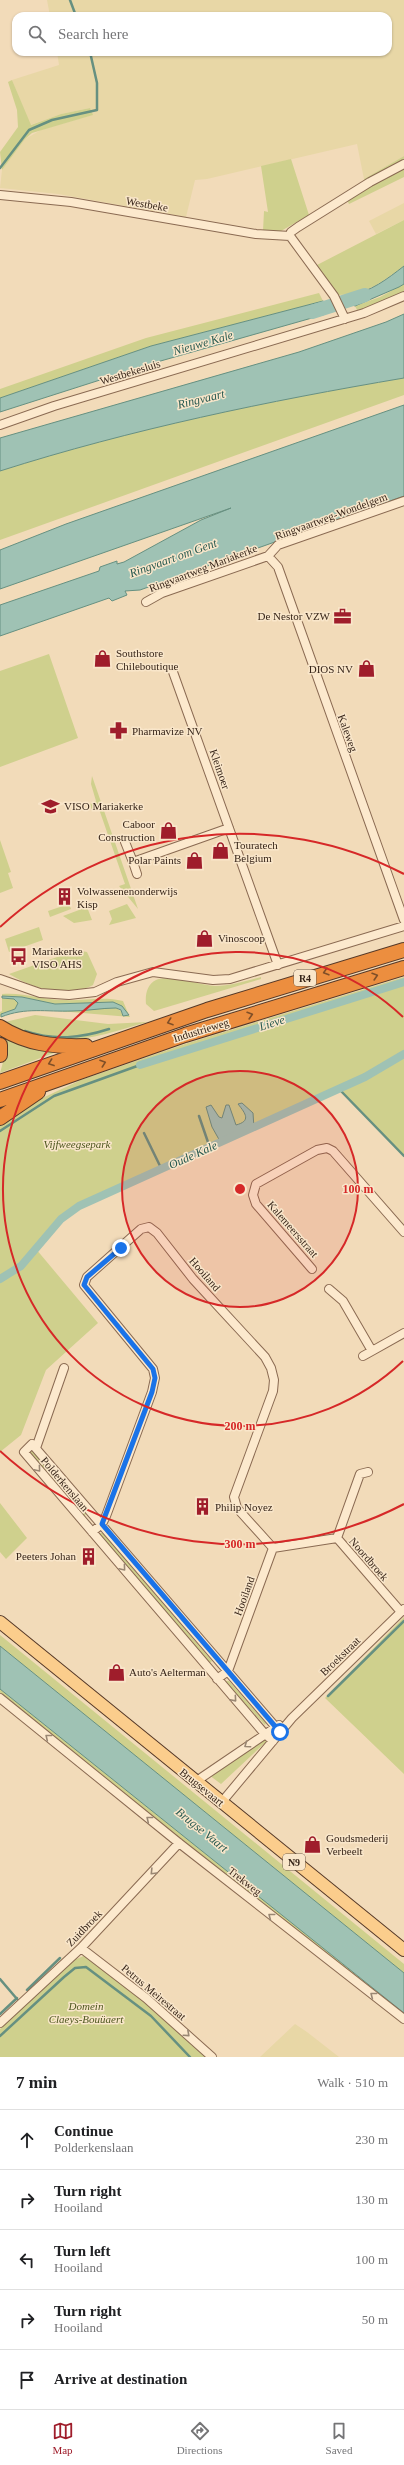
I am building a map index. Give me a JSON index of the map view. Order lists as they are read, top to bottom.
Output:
{
  "streets": {
    "highway": ["R4", "Industrieweg"],
    "main road": ["Brugsevaart", "N9"],
    "street": [
      "Westbeke",
      "Westbekesluis",
      "Ringvaartweg-Wondelgem",
      "Ringvaartweg Mariakerke",
      "Kaleweg",
      "Kleimoer",
      "Kalemeersstraat",
      "Hooiland",
      "Polderkenslaan",
      "Noordbroek",
      "Broekstraat",
      "Trekweg",
      "Zuidbroek",
      "Petrus Meirestraat"
    ]
  },
  "crossings": [
    ["Ringvaartweg-Wondelgem", "Ringvaartweg Mariakerke"],
    ["Ringvaartweg-Wondelgem", "Kaleweg"],
    ["Ringvaartweg Mariakerke", "Kaleweg"],
    ["R4", "Industrieweg"],
    ["Hooiland", "Polderkenslaan"],
    ["Hooiland", "Noordbroek"],
    ["Polderkenslaan", "Broekstraat"],
    ["Noordbroek", "Broekstraat"],
    ["Broekstraat", "Brugsevaart"],
    ["Trekweg", "Zuidbroek"],
    ["Zuidbroek", "Petrus Meirestraat"]
  ],
  "one_way": ["Trekweg", "Zuidbroek", "Petrus Meirestraat"],
  "water": [
    "Nieuwe Kale",
    "Ringvaart",
    "Ringvaart om Gent",
    "Lieve",
    "Oude Kale",
    "Brugse Vaart"
  ],
  "parks": ["Vijfweegsepark", "Domein Claeys-Bouüaert"],
  "places": {
    "office": ["De Nestor VZW"],
    "shop": [
      "Southstore Chileboutique",
      "DIOS NV",
      "Caboor Construction",
      "Touratech Belgium",
      "Polar Paints",
      "Vinoscoop",
      "Auto's Aelterman",
      "Goudsmederij Verbeelt"
    ],
    "pharmacy": ["Pharmavize NV"],
    "school or university": ["VISO Mariakerke"],
    "building": ["Volwassenenonderwijs Kisp", "Philip Noyez", "Peeters Johan"],
    "bus stop": ["Mariakerke VISO AHS"]
  },
  "page": {
    "search": "Search here",
    "heading": ["7 min", "Walk · 510 m"],
    "list": [
      ["Continue", "Polderkenslaan", "230 m"],
      ["Turn right", "Hooiland", "130 m"],
      ["Turn left", "Hooiland", "100 m"],
      ["Turn right", "Hooiland", "50 m"],
      "Arrive at destination"
    ],
    "nav": ["Map", "Directions", "Saved"]
  },
  "rings": ["100 m", "200 m", "300 m"]
}
